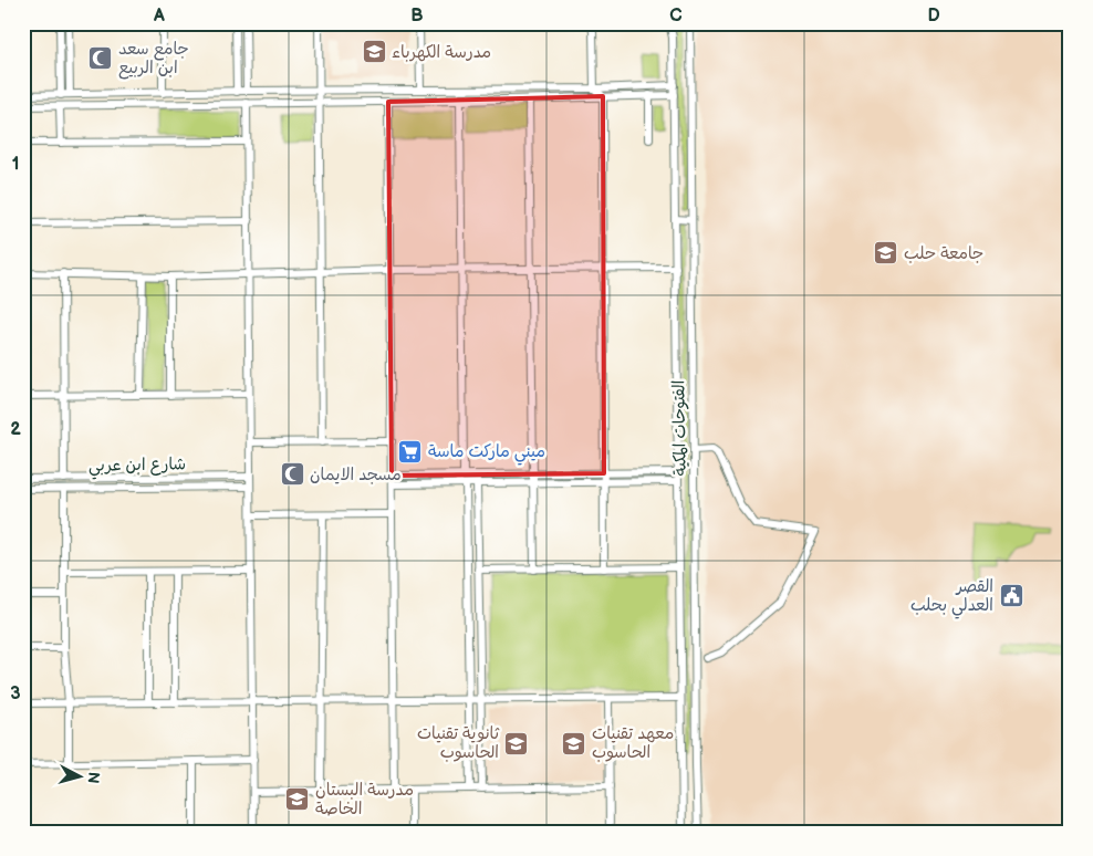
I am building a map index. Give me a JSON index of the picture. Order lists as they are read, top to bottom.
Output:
{
  "streets": {
    "street": ["الفتوحات المكية", "شارع ابن عربي"]
  },
  "places": {
    "school or university": [
      "مدرسة الكهرباء",
      "جامعة حلب",
      "ثانوية تقنيات الحاسوب",
      "معهد تقنيات الحاسوب",
      "مدرسة البستان الخاصة"
    ],
    "mosque": ["جامع سعد ابن الربيع", "مسجد الايمان"],
    "supermarket": ["ميني ماركت ماسة"],
    "public building": ["القصر العدلي بحلب"]
  },
  "north": "right",
  "grid": {
    "columns": [
      "A",
      "B",
      "C",
      "D"
    ],
    "rows": ["1", "2", "3"]
  }
}
